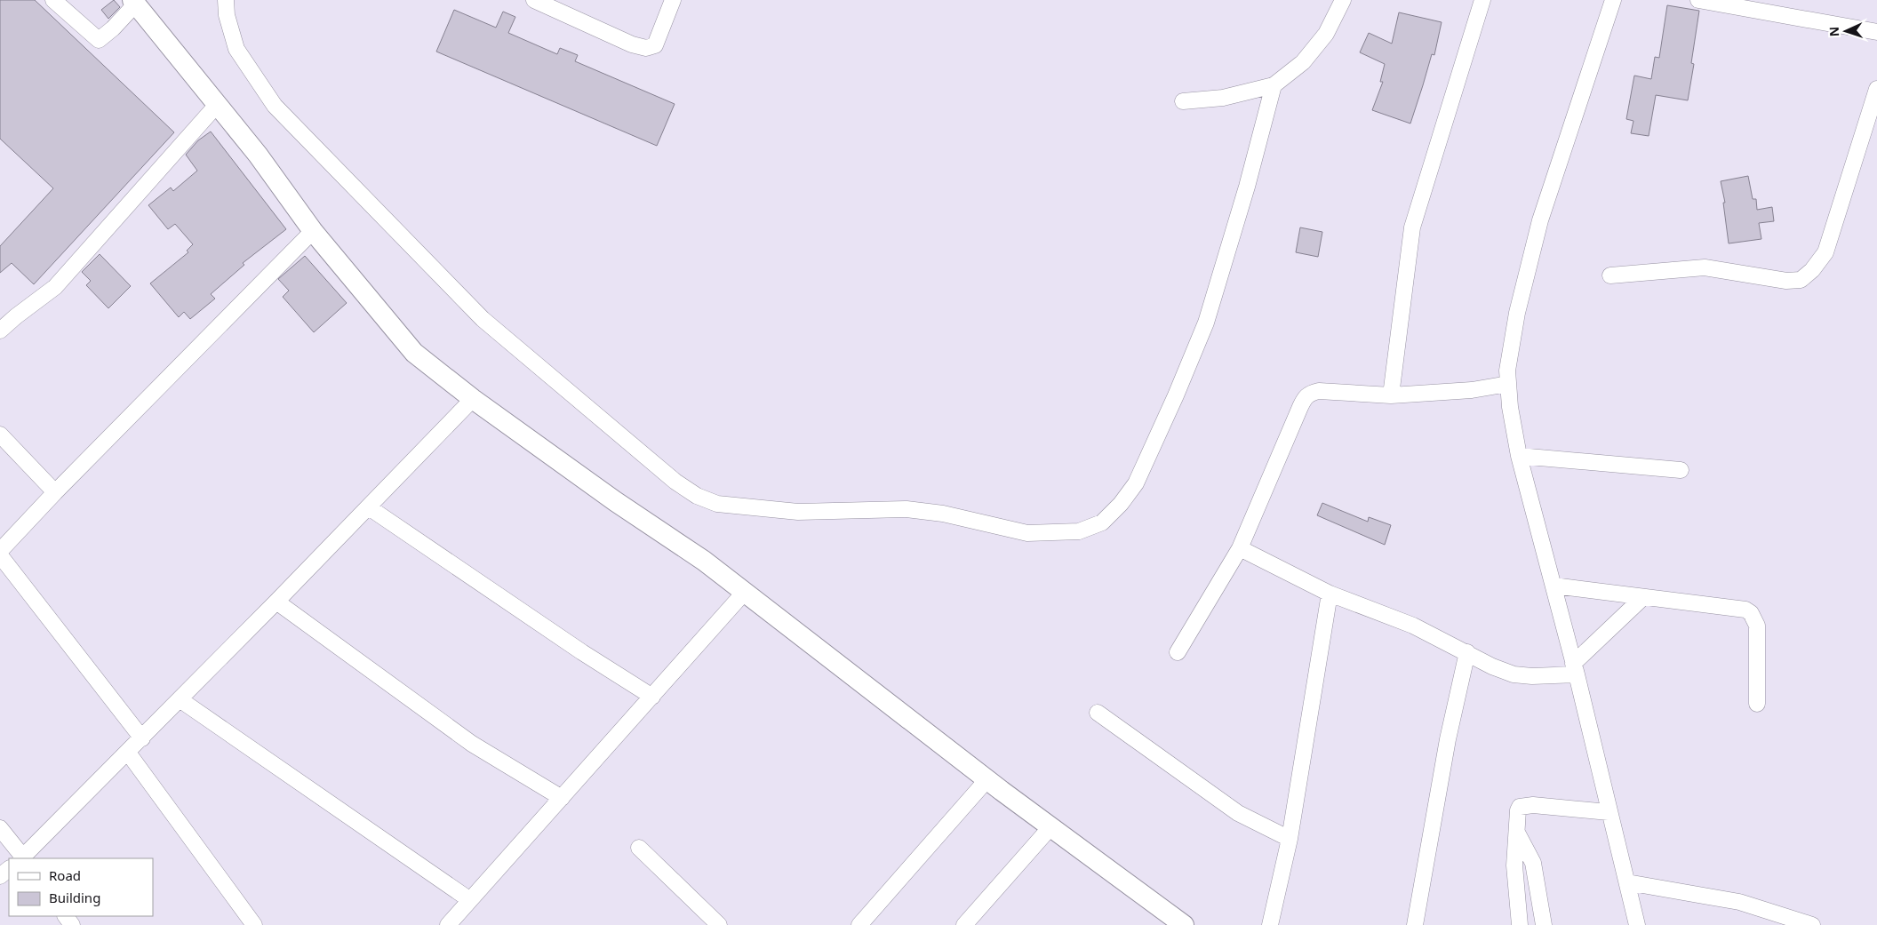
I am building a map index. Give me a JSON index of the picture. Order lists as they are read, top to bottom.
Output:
{
  "legend": ["Road", "Building"],
  "north": "left"
}
